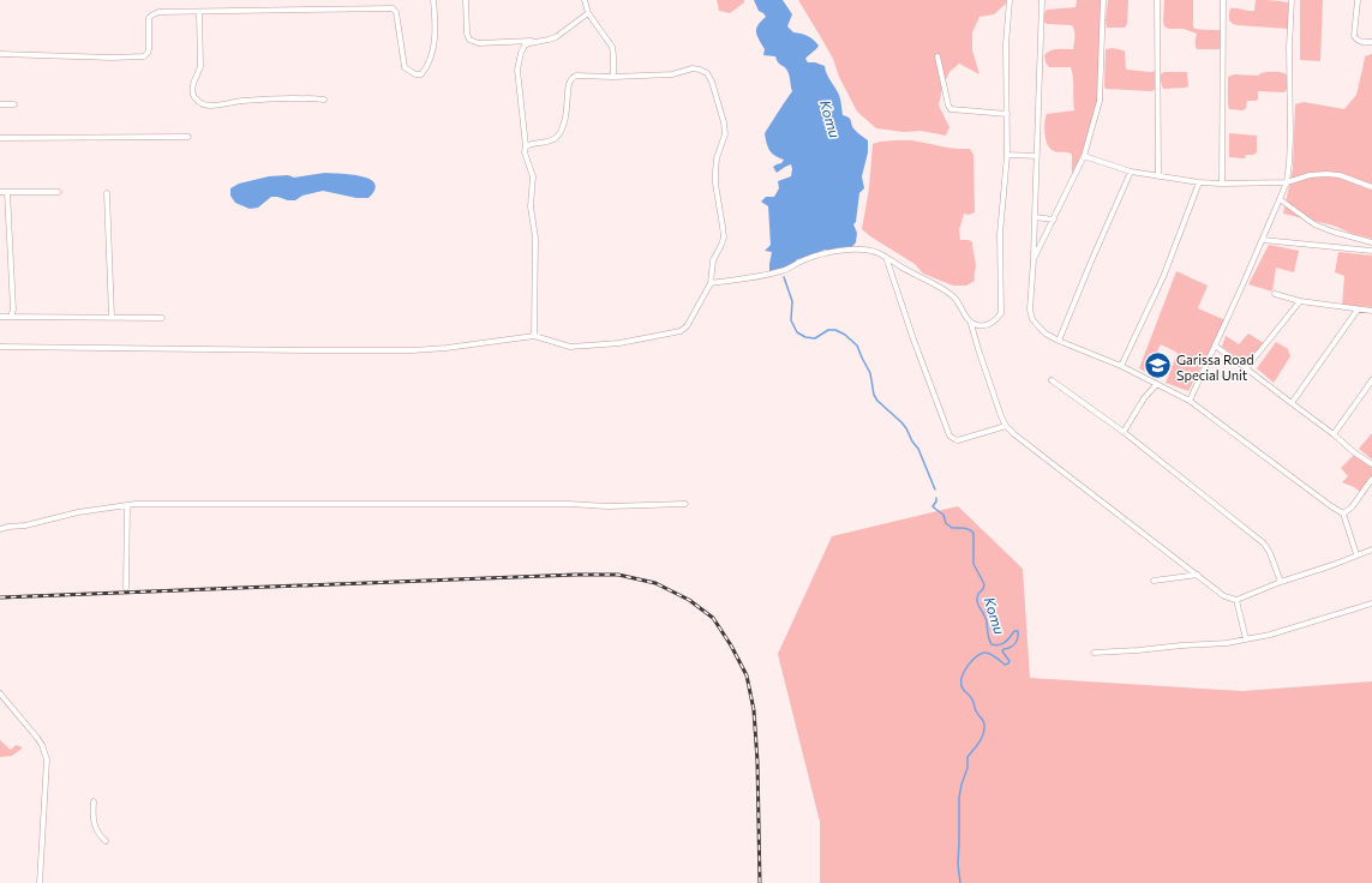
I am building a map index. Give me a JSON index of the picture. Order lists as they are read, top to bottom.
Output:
{
  "water": ["Komu"],
  "places": {
    "school or university": ["Garissa Road Special Unit"]
  }
}
